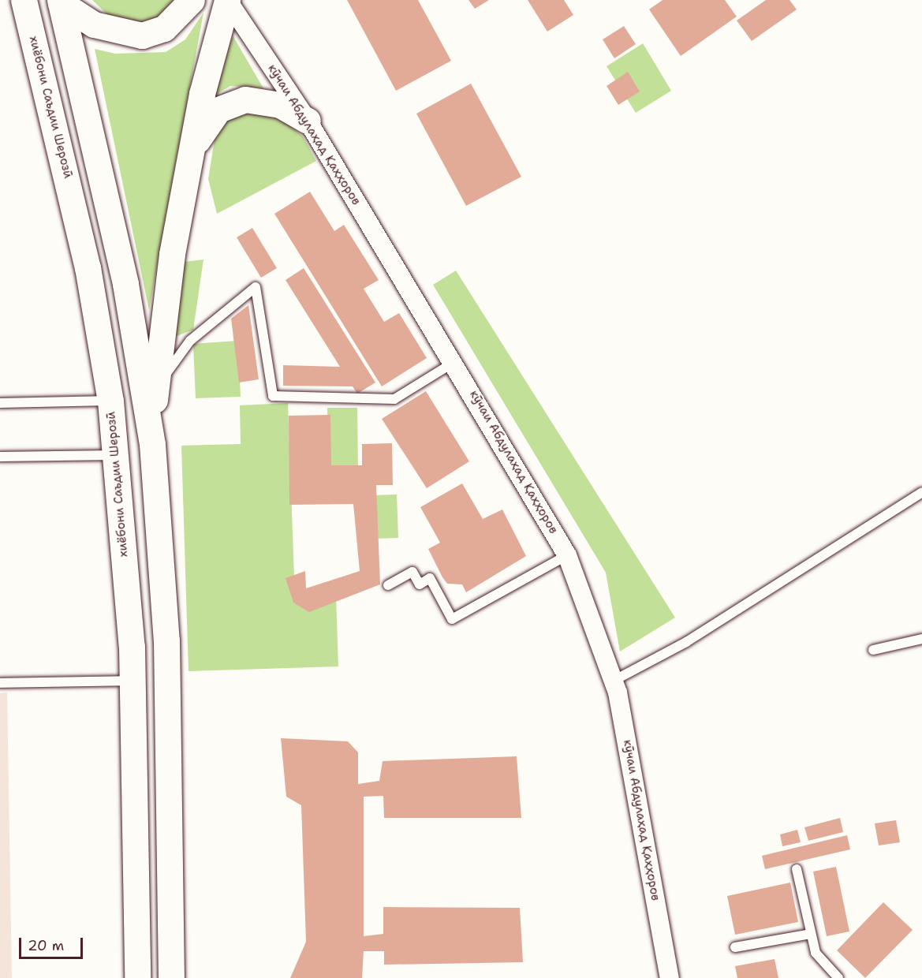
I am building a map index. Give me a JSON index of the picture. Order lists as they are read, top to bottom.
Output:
{
  "streets": {
    "highway": ["хиёбони Саъдии Шерозӣ"],
    "street": ["кӯчаи Абдулаҳад Қаҳҳоров"]
  },
  "scale_bar": "20 m"
}
